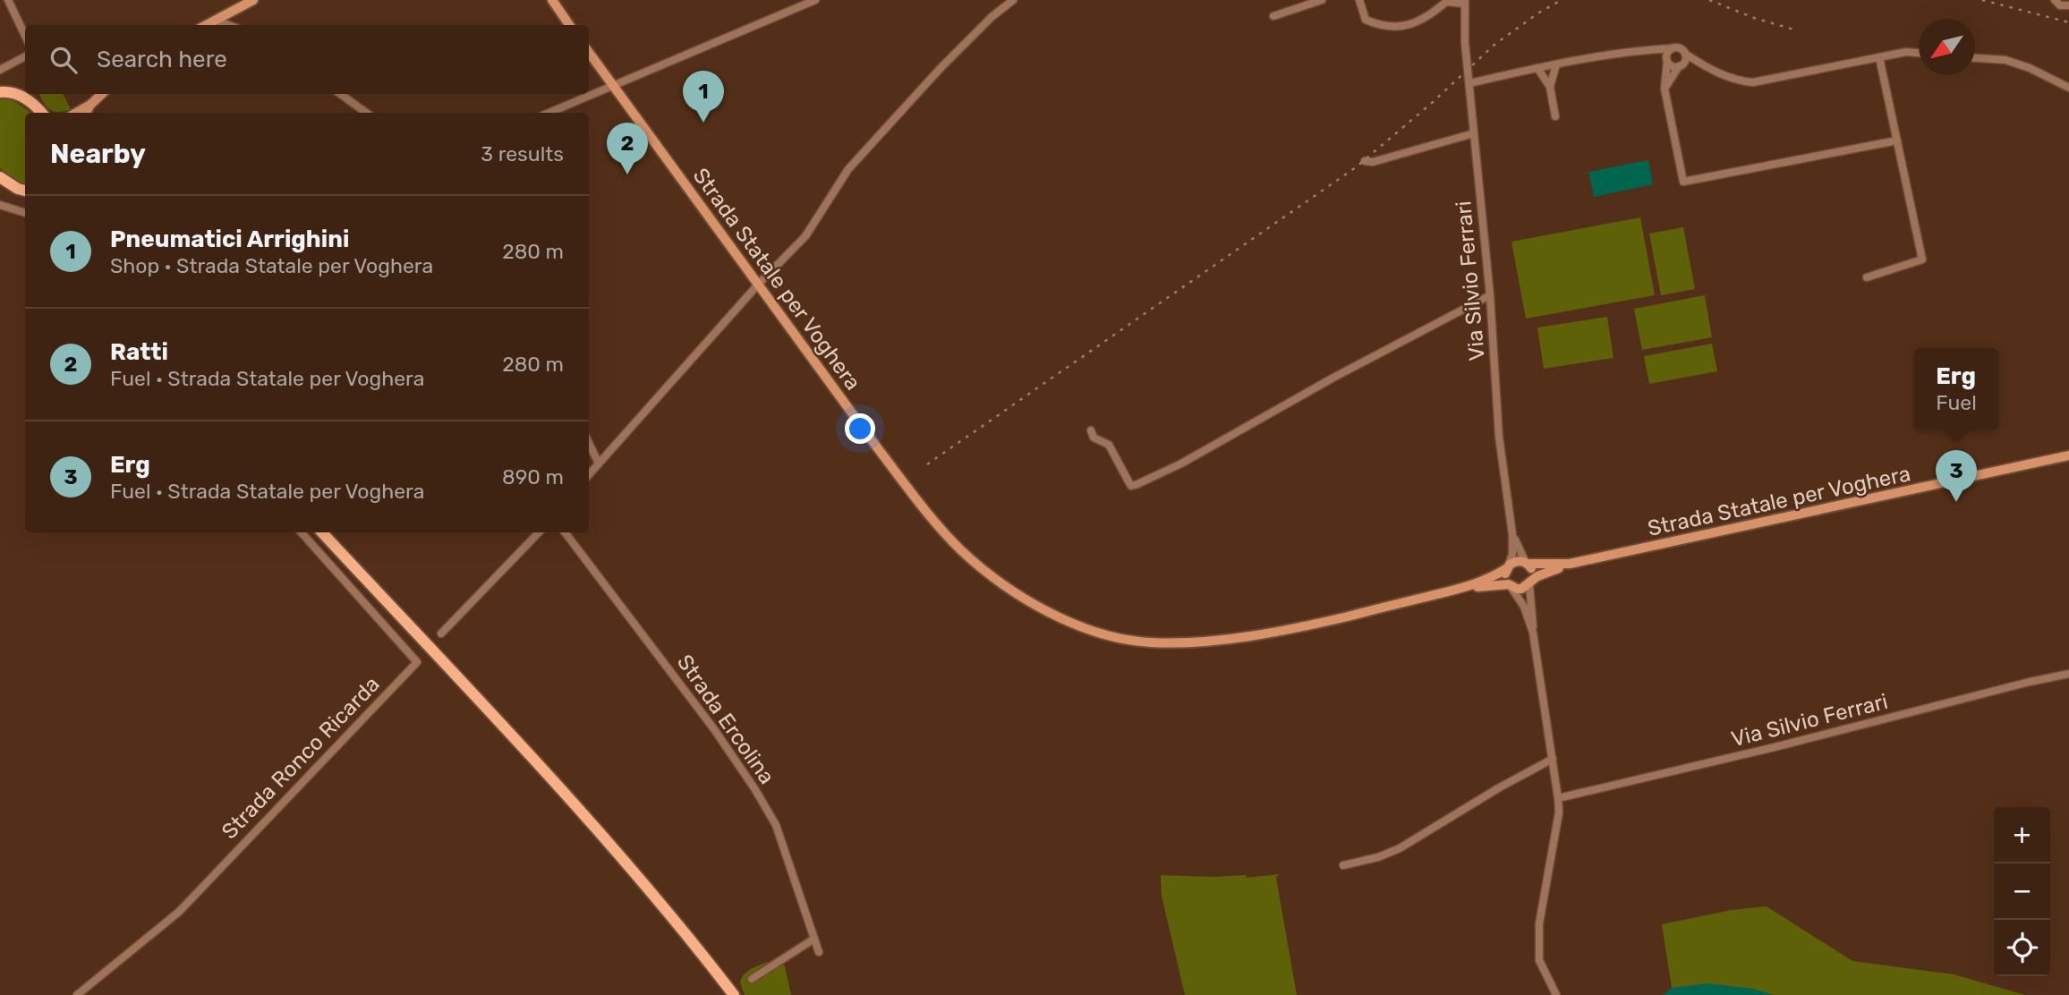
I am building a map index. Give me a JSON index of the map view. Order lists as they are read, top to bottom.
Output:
{
  "streets": {
    "main road": ["Strada Statale per Voghera"],
    "street": ["Via Silvio Ferrari", "Strada Ercolina", "Strada Ronco Ricarda"]
  },
  "crossings": [
    ["Strada Statale per Voghera", "Via Silvio Ferrari"]
  ],
  "north": "bottom left",
  "page": {
    "search": "Search here",
    "pins": ["1", "2", "3"],
    "heading": ["Nearby", "3 results"],
    "list": [
      {
        "mark": "1",
        "name": "Pneumatici Arrighini",
        "note": "Shop · Strada Statale per Voghera",
        "value": "280 m"
      },
      {
        "mark": "2",
        "name": "Ratti",
        "note": "Fuel · Strada Statale per Voghera",
        "value": "280 m"
      },
      {
        "mark": "3",
        "name": "Erg",
        "note": "Fuel · Strada Statale per Voghera",
        "value": "890 m"
      }
    ],
    "popup": ["Erg", "Fuel"],
    "map_buttons": ["+", "−"]
  }
}
